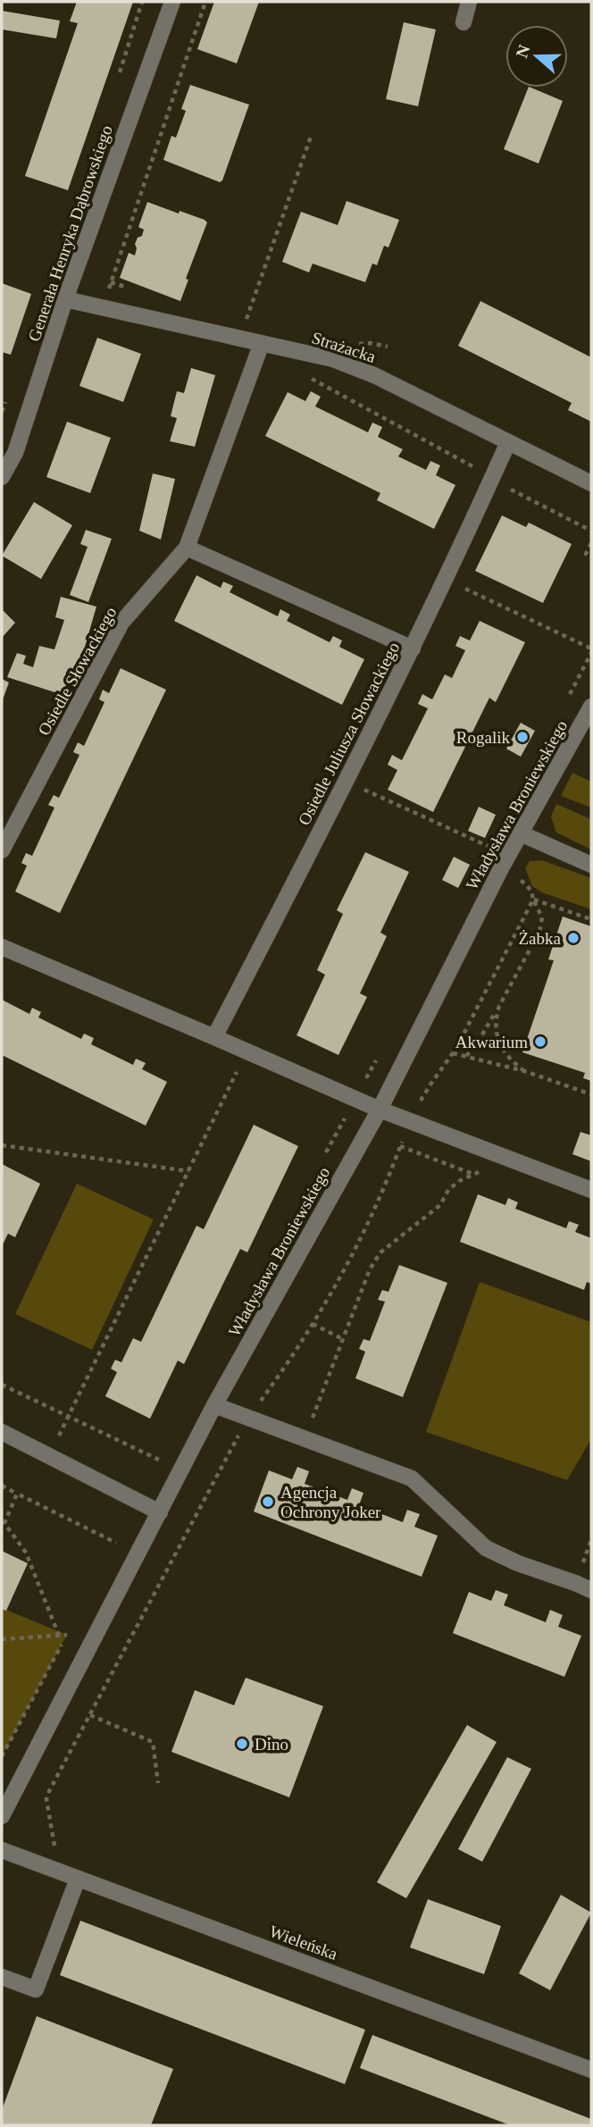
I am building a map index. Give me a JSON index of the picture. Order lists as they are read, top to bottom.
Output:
{
  "streets": {
    "street": [
      "Generała Henryka Dąbrowskiego",
      "Strażacka",
      "Osiedle Słowackiego",
      "Osiedle Juliusza Słowackiego",
      "Władysława Broniewskiego",
      "Wieleńska"
    ]
  },
  "crossings": [
    ["Generała Henryka Dąbrowskiego", "Strażacka"],
    ["Strażacka", "Osiedle Słowackiego"],
    ["Strażacka", "Osiedle Juliusza Słowackiego"]
  ],
  "places": [
    "Rogalik",
    "Żabka",
    "Akwarium",
    "Agencja Ochrony Joker",
    "Dino"
  ],
  "north": "left"
}
